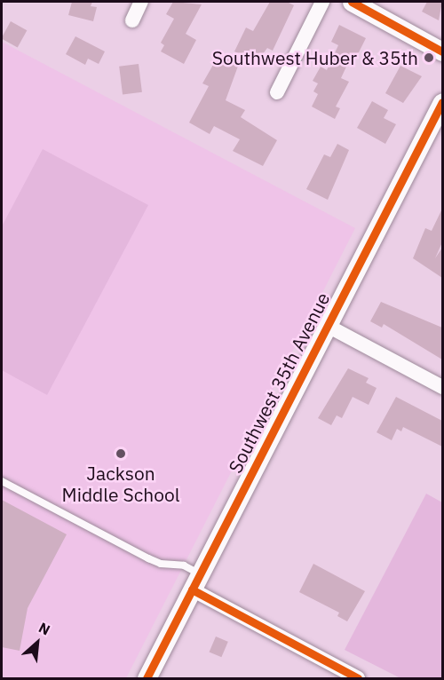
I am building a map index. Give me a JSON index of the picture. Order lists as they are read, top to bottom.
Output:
{
  "streets": {
    "street": ["Southwest 35th Avenue"]
  },
  "places": ["Southwest Huber & 35th", "Jackson Middle School"],
  "north": "top right"
}
